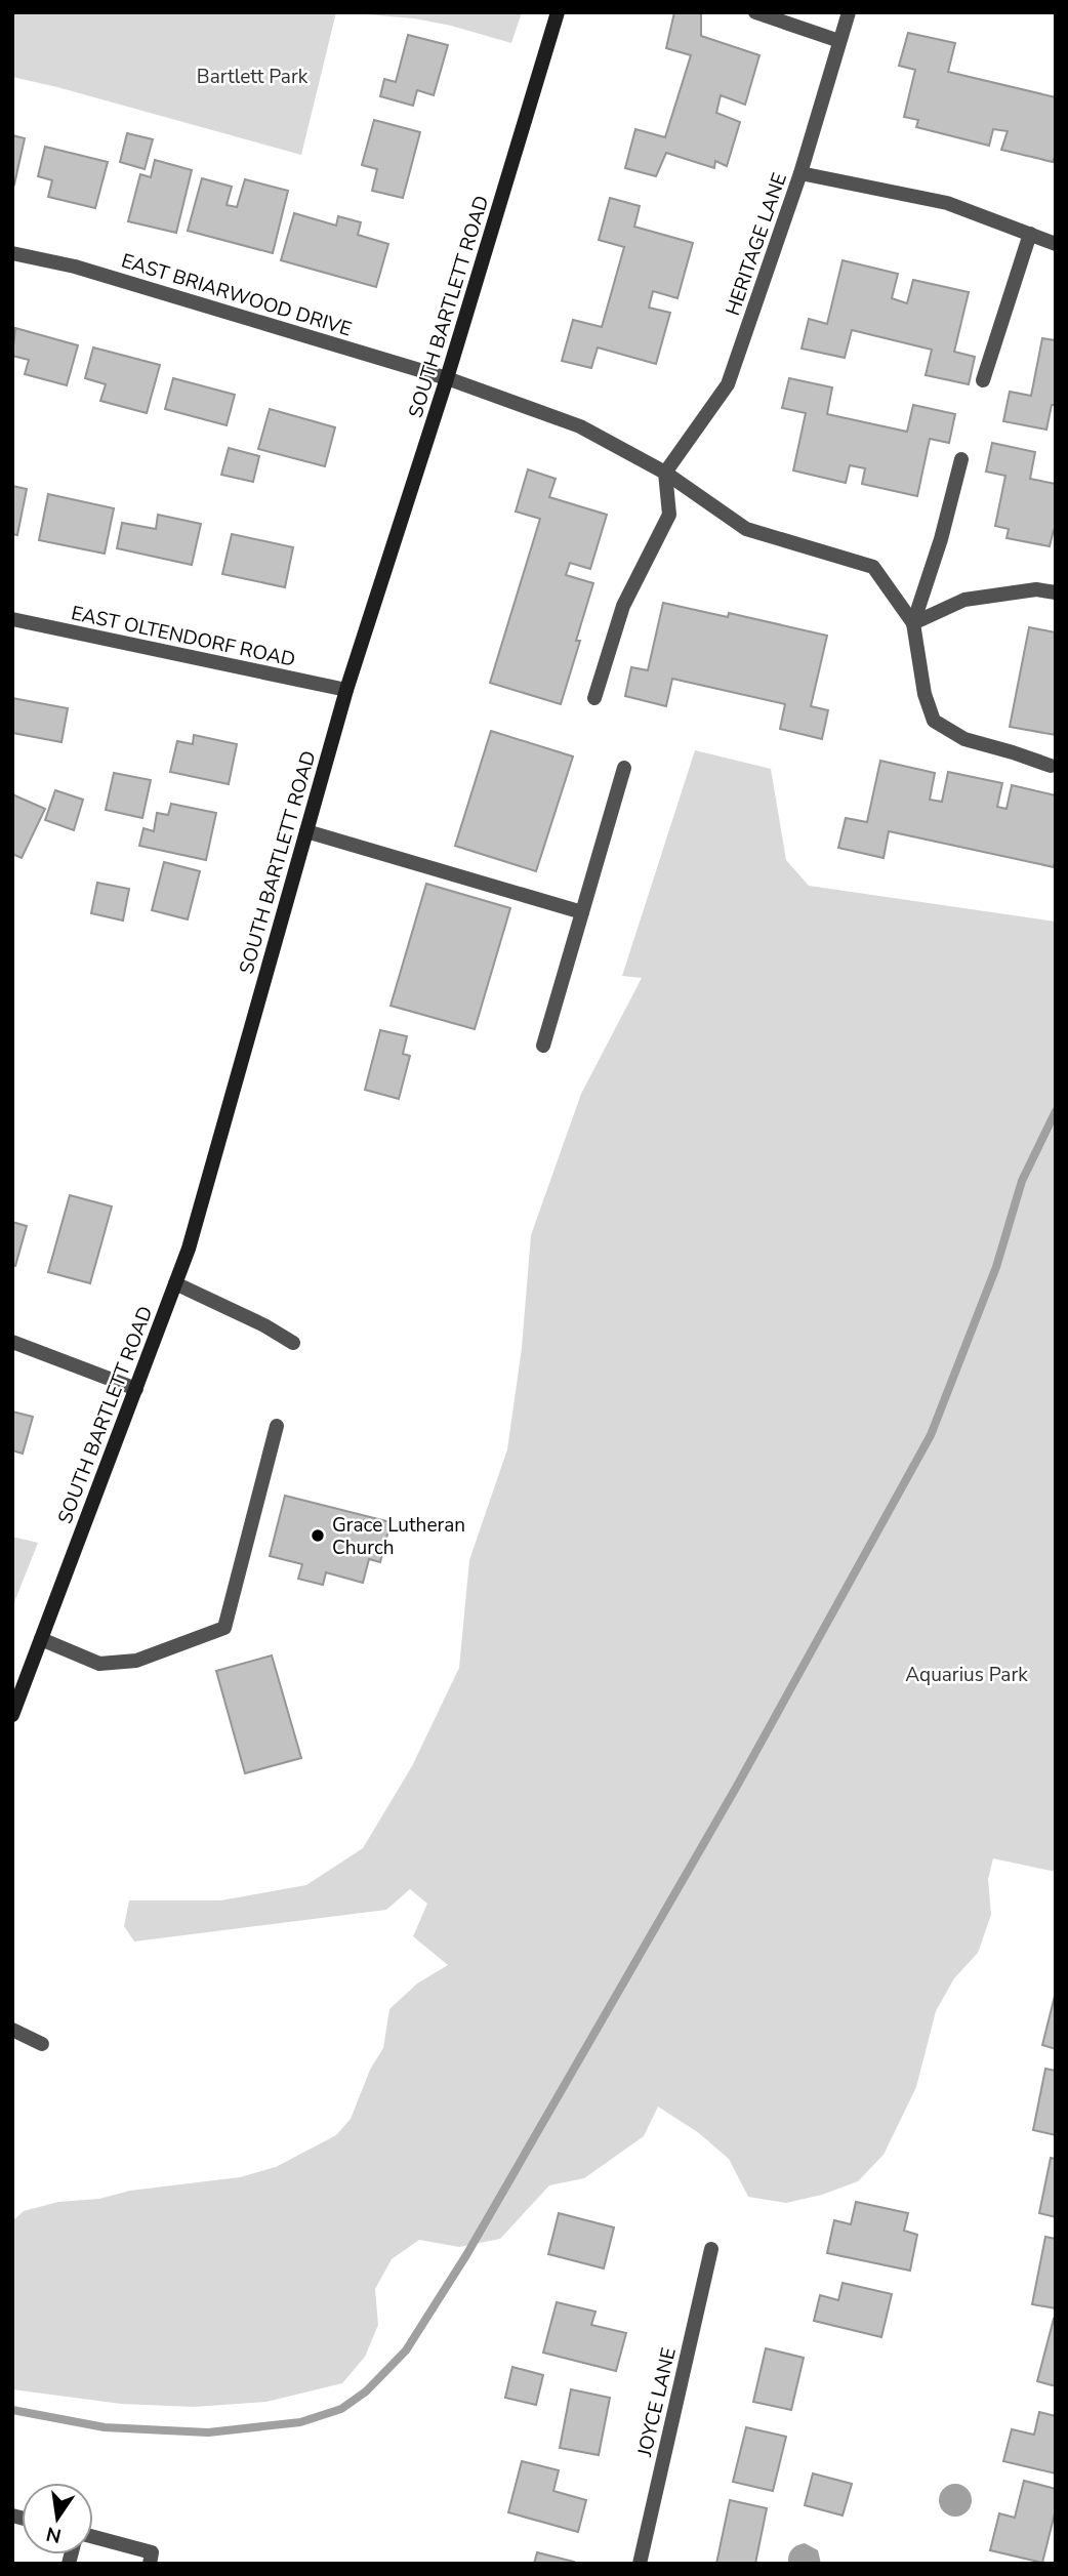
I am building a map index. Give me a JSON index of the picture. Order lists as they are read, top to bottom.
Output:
{
  "streets": {
    "main road": ["SOUTH BARTLETT ROAD"],
    "street": [
      "HERITAGE LANE",
      "EAST BRIARWOOD DRIVE",
      "EAST OLTENDORF ROAD",
      "JOYCE LANE"
    ]
  },
  "crossings": [
    ["HERITAGE LANE", "EAST BRIARWOOD DRIVE"],
    ["EAST BRIARWOOD DRIVE", "SOUTH BARTLETT ROAD"],
    ["SOUTH BARTLETT ROAD", "EAST OLTENDORF ROAD"]
  ],
  "parks": ["Bartlett Park", "Aquarius Park"],
  "places": ["Grace Lutheran Church"],
  "north": "bottom"
}
